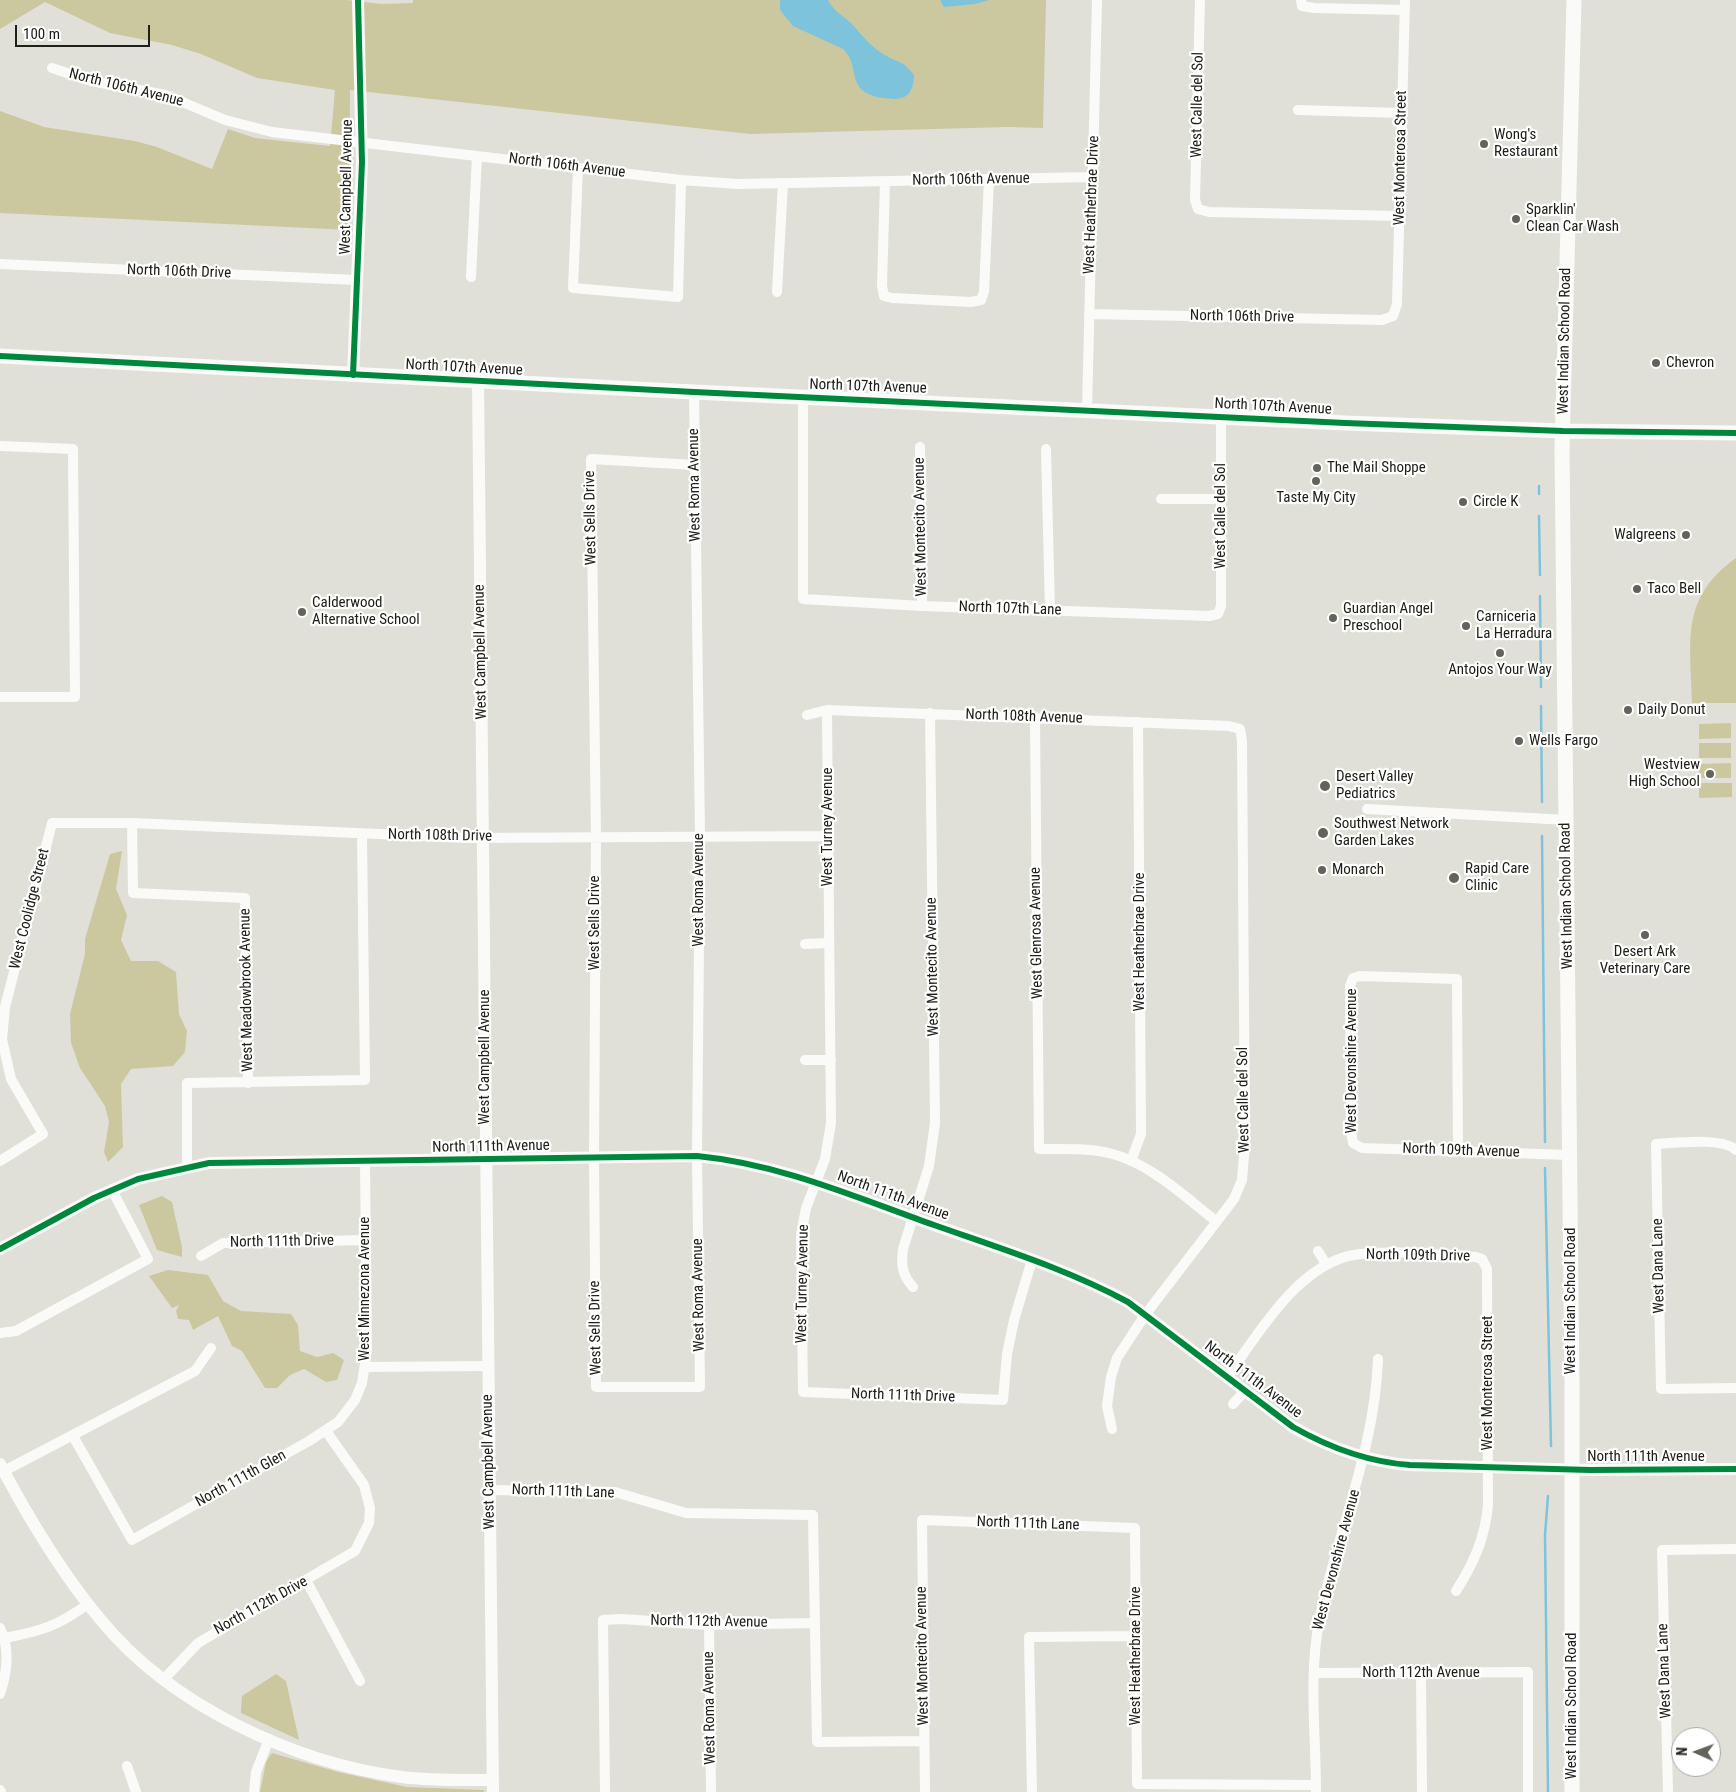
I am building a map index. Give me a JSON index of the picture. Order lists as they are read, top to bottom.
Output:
{
  "streets": {
    "main road": ["West Indian School Road", "North 107th Avenue"],
    "street": [
      "North 106th Avenue",
      "West Calle del Sol",
      "West Monterosa Street",
      "West Campbell Avenue",
      "West Heatherbrae Drive",
      "North 106th Drive",
      "West Roma Avenue",
      "West Sells Drive",
      "West Montecito Avenue",
      "North 107th Lane",
      "North 108th Avenue",
      "West Turney Avenue",
      "North 108th Drive",
      "West Coolidge Street",
      "West Glenrosa Avenue",
      "West Meadowbrook Avenue",
      "West Devonshire Avenue",
      "North 111th Avenue",
      "North 109th Avenue",
      "North 111th Drive",
      "North 109th Drive",
      "West Dana Lane",
      "West Minnezona Avenue",
      "North 111th Glen",
      "North 111th Lane",
      "North 112th Drive",
      "North 112th Avenue"
    ]
  },
  "crossings": [
    ["North 106th Avenue", "West Campbell Avenue"],
    ["North 106th Avenue", "West Heatherbrae Drive"],
    ["West Calle del Sol", "West Monterosa Street"],
    ["West Calle del Sol", "North 107th Avenue"],
    ["West Calle del Sol", "North 107th Lane"],
    ["West Calle del Sol", "North 108th Avenue"],
    ["West Calle del Sol", "North 111th Avenue"],
    ["West Monterosa Street", "North 106th Drive"],
    ["West Monterosa Street", "North 111th Avenue"],
    ["West Monterosa Street", "North 109th Drive"],
    ["West Campbell Avenue", "North 106th Drive"],
    ["West Campbell Avenue", "North 107th Avenue"],
    ["West Campbell Avenue", "North 108th Drive"],
    ["West Campbell Avenue", "North 111th Avenue"],
    ["West Campbell Avenue", "North 111th Lane"],
    ["West Heatherbrae Drive", "North 106th Drive"],
    ["West Heatherbrae Drive", "North 107th Avenue"],
    ["West Heatherbrae Drive", "North 108th Avenue"],
    ["West Heatherbrae Drive", "West Glenrosa Avenue"],
    ["West Heatherbrae Drive", "West Devonshire Avenue"],
    ["West Heatherbrae Drive", "North 111th Lane"],
    ["West Indian School Road", "North 107th Avenue"],
    ["West Indian School Road", "North 111th Avenue"],
    ["West Indian School Road", "North 109th Avenue"],
    ["North 107th Avenue", "West Roma Avenue"],
    ["North 107th Avenue", "North 107th Lane"],
    ["West Roma Avenue", "West Sells Drive"],
    ["West Roma Avenue", "North 108th Drive"],
    ["West Roma Avenue", "North 111th Avenue"],
    ["West Roma Avenue", "North 112th Avenue"],
    ["West Sells Drive", "North 108th Drive"],
    ["West Sells Drive", "North 111th Avenue"],
    ["West Montecito Avenue", "North 107th Lane"],
    ["West Montecito Avenue", "North 108th Avenue"],
    ["West Montecito Avenue", "North 111th Avenue"],
    ["West Montecito Avenue", "North 111th Lane"],
    ["North 108th Avenue", "West Turney Avenue"],
    ["North 108th Avenue", "West Glenrosa Avenue"],
    ["West Turney Avenue", "North 108th Drive"],
    ["West Turney Avenue", "North 111th Avenue"],
    ["West Turney Avenue", "North 111th Drive"],
    ["North 108th Drive", "West Coolidge Street"],
    ["North 108th Drive", "West Meadowbrook Avenue"],
    ["West Devonshire Avenue", "North 111th Avenue"],
    ["West Devonshire Avenue", "North 109th Avenue"],
    ["West Devonshire Avenue", "North 112th Avenue"],
    ["North 111th Avenue", "North 111th Drive"],
    ["North 111th Avenue", "North 109th Drive"],
    ["North 111th Avenue", "West Minnezona Avenue"],
    ["North 111th Drive", "West Minnezona Avenue"],
    ["West Minnezona Avenue", "North 111th Glen"],
    ["North 111th Glen", "North 112th Drive"],
    ["North 111th Lane", "North 112th Avenue"]
  ],
  "places": [
    "Wong's Restaurant",
    "Sparklin' Clean Car Wash",
    "Chevron",
    "The Mail Shoppe",
    "Taste My City",
    "Circle K",
    "Walgreens",
    "Taco Bell",
    "Calderwood Alternative School",
    "Guardian Angel Preschool",
    "Carniceria La Herradura",
    "Antojos Your Way",
    "Daily Donut",
    "Wells Fargo",
    "Westview High School",
    "Desert Valley Pediatrics",
    "Southwest Network Garden Lakes",
    "Monarch",
    "Rapid Care Clinic",
    "Desert Ark Veterinary Care"
  ],
  "scale_bar": "100 m",
  "north": "left"
}
